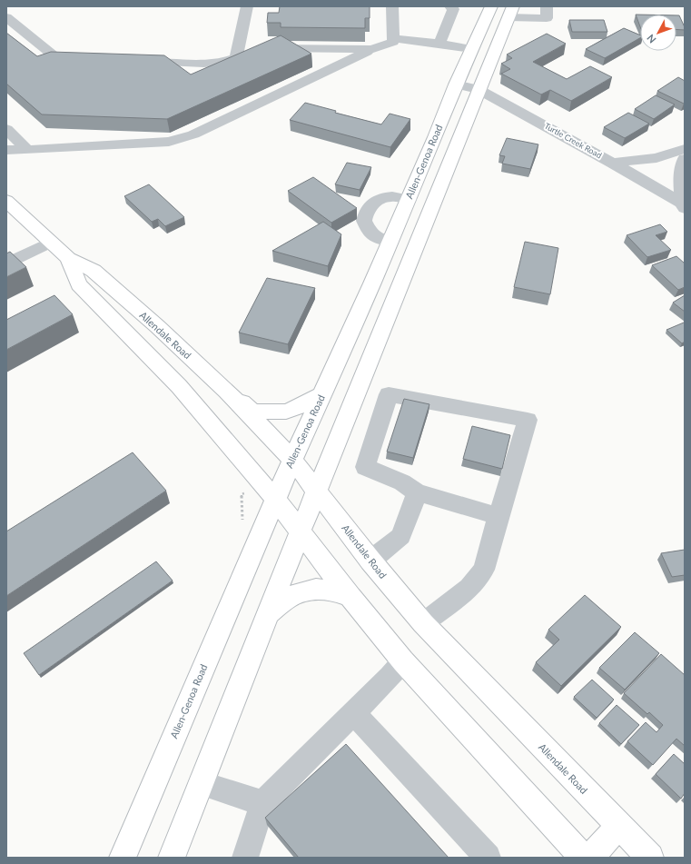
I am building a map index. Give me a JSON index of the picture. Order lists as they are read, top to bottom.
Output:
{
  "streets": {
    "main road": ["Allen-Genoa Road", "Allendale Road"],
    "street": ["Turtle Creek Road"]
  },
  "crossings": [
    ["Turtle Creek Road", "Allen-Genoa Road"],
    ["Allen-Genoa Road", "Allendale Road"]
  ],
  "north": "bottom left"
}
